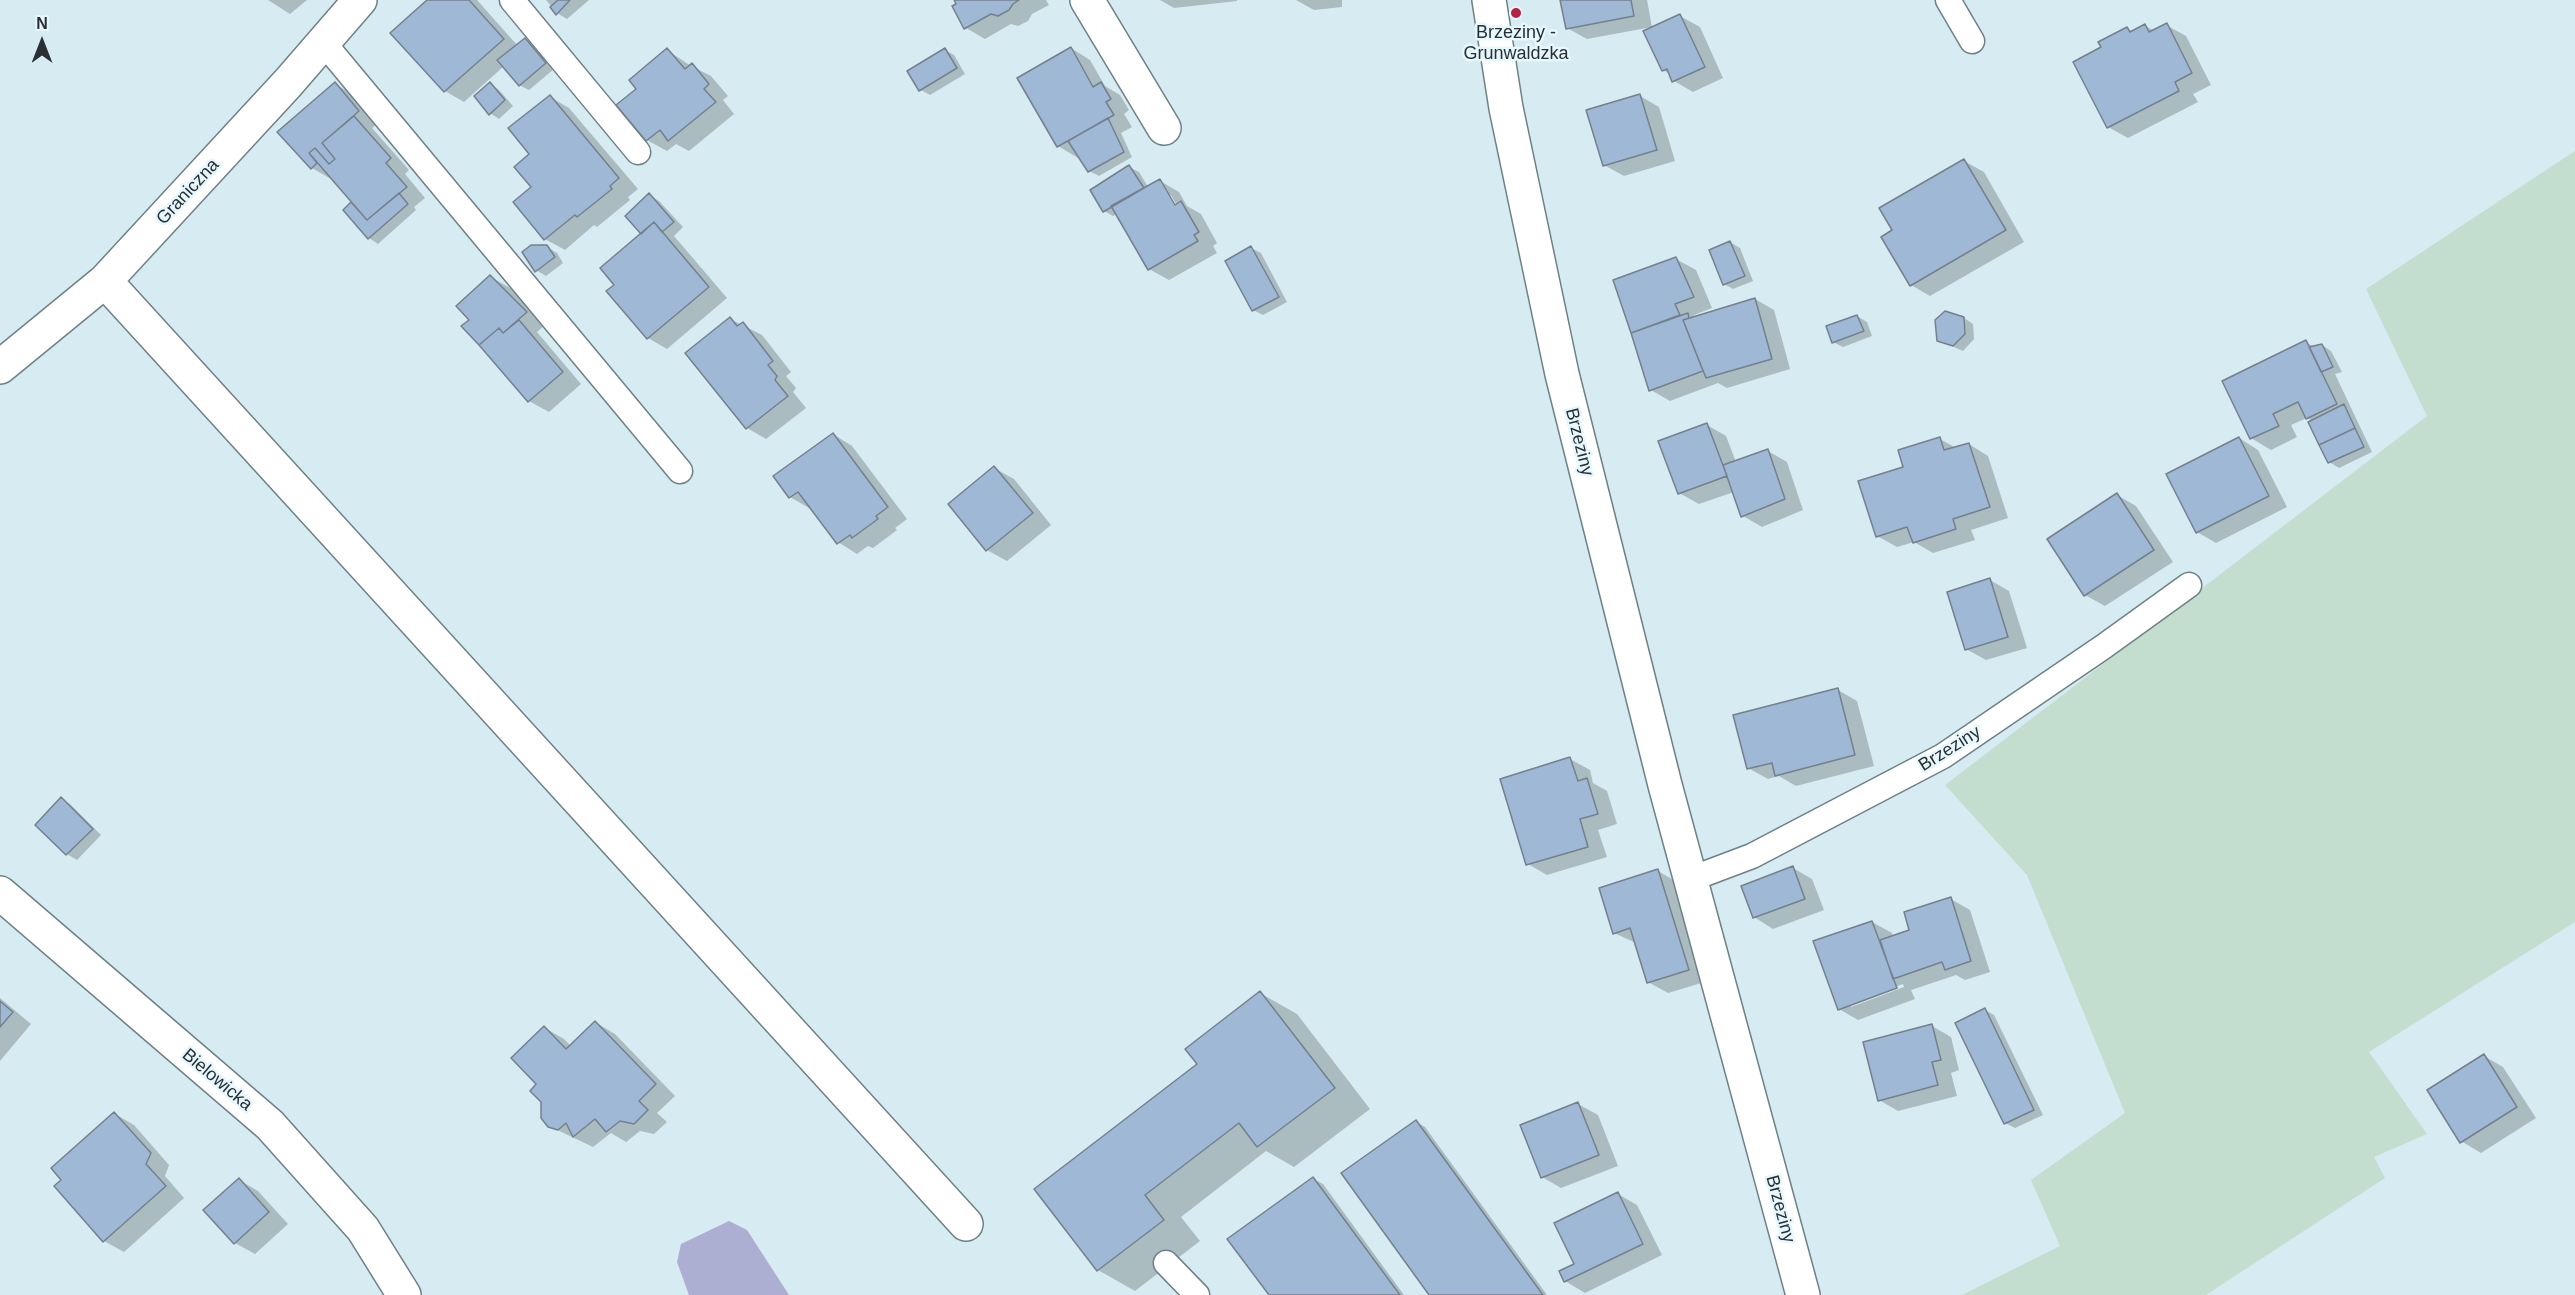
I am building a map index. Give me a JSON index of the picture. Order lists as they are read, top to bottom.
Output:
{
  "streets": {
    "street": ["Graniczna", "Brzeziny", "Bielowicka"]
  },
  "places": ["Brzeziny - Grunwaldzka"],
  "north": "top"
}
